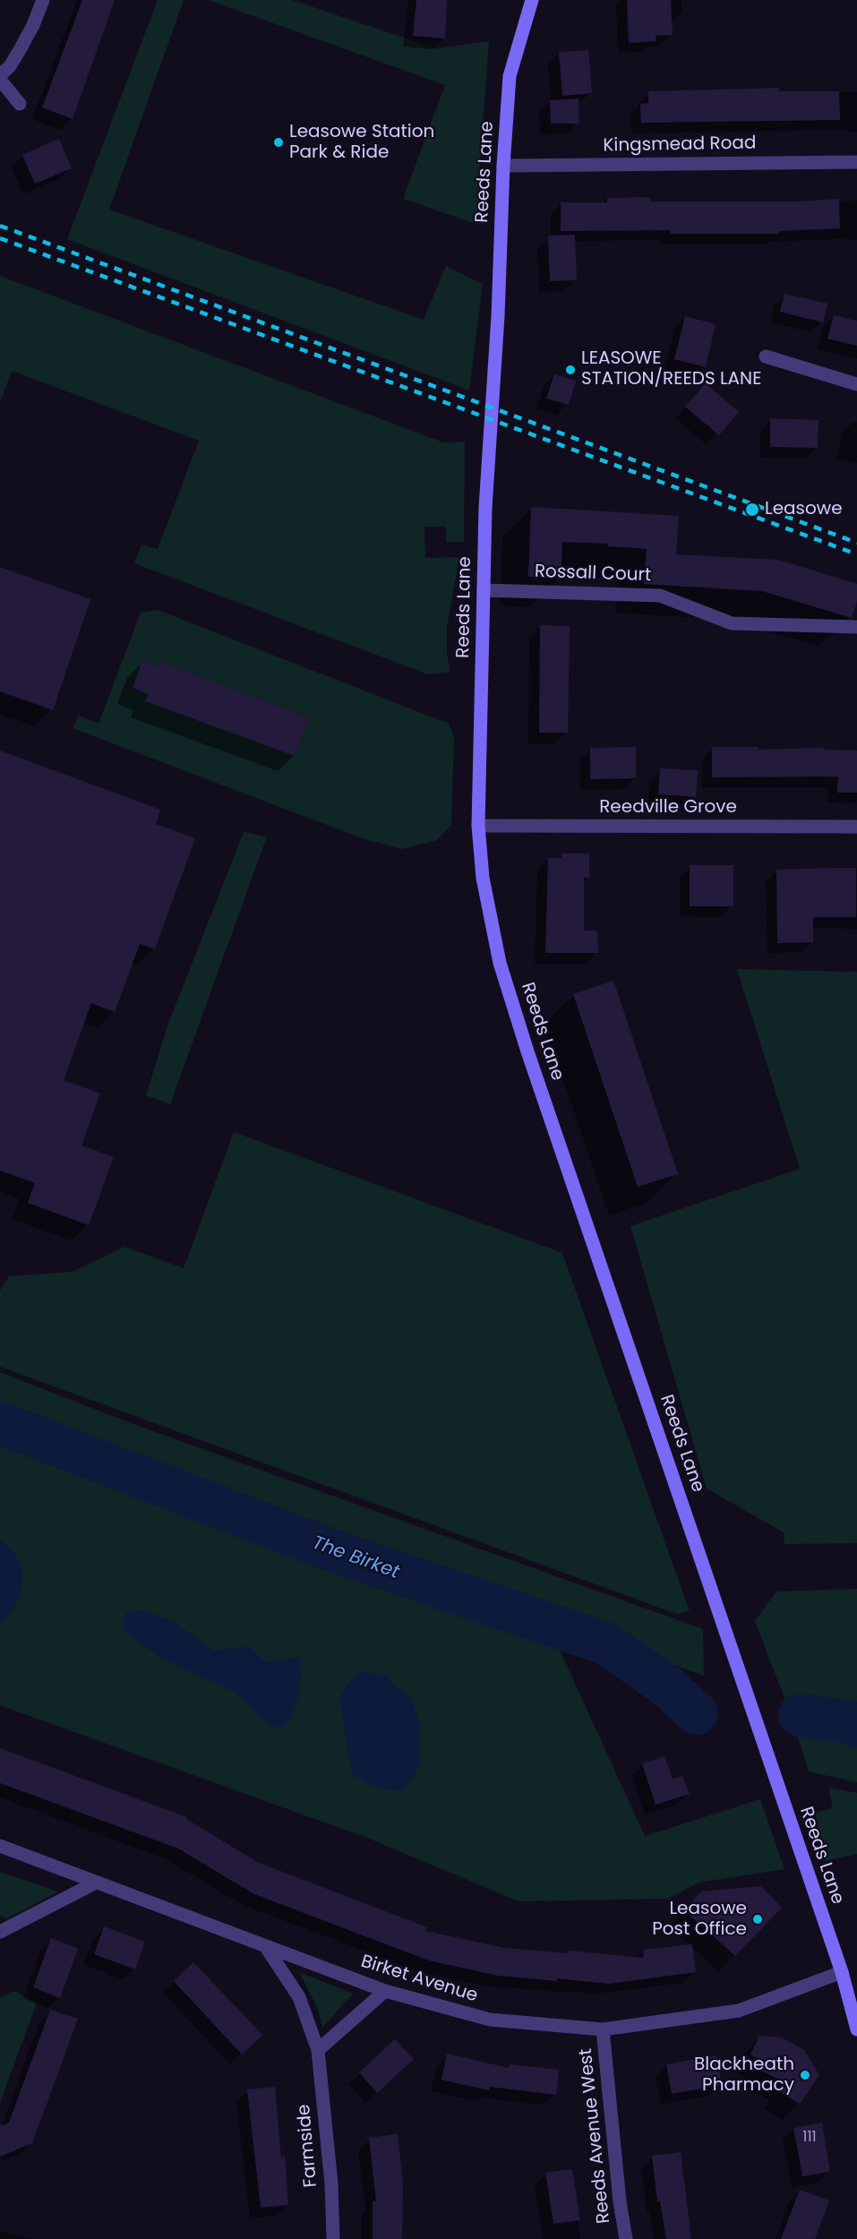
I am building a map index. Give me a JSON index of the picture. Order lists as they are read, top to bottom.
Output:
{
  "streets": {
    "street": [
      "Kingsmead Road",
      "Reeds Lane",
      "Rossall Court",
      "Reedville Grove",
      "Birket Avenue",
      "Reeds Avenue West",
      "Farmside"
    ]
  },
  "crossings": [
    ["Kingsmead Road", "Reeds Lane"],
    ["Reeds Lane", "Rossall Court"],
    ["Reeds Lane", "Reedville Grove"],
    ["Reeds Lane", "Birket Avenue"],
    ["Birket Avenue", "Reeds Avenue West"],
    ["Birket Avenue", "Farmside"]
  ],
  "water": ["The Birket"],
  "places": [
    "Leasowe Station Park & Ride",
    "LEASOWE STATION/REEDS LANE",
    "Leasowe",
    "Leasowe Post Office",
    "Blackheath Pharmacy"
  ],
  "house_numbers": ["111"]
}
